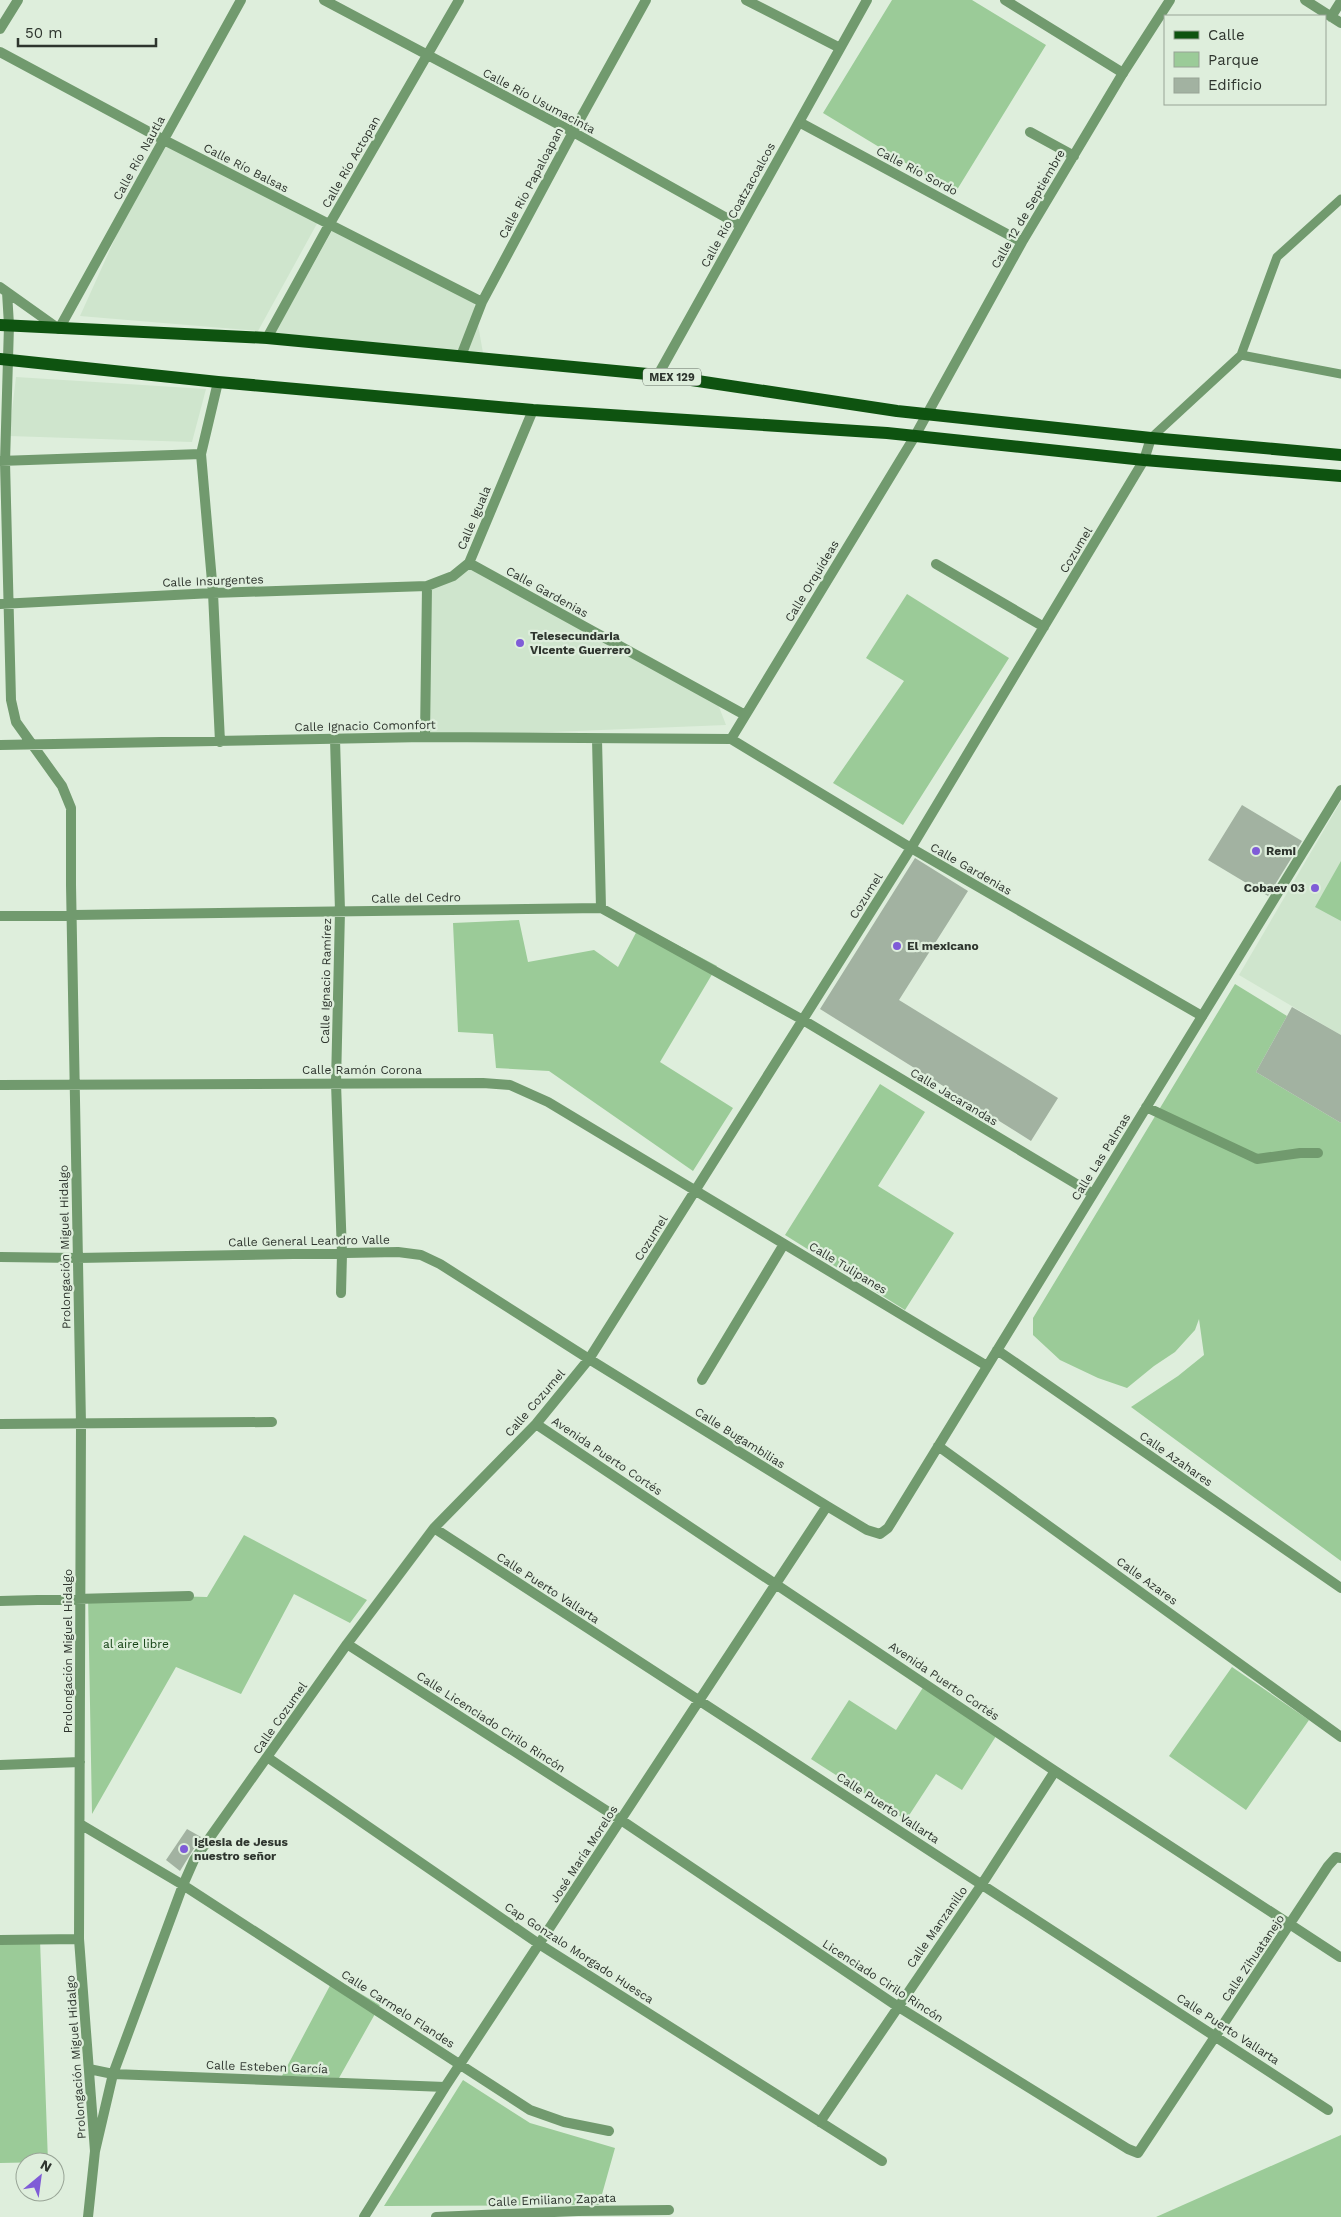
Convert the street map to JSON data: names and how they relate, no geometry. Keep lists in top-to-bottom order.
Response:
{
  "streets": {
    "main road": ["MEX 129"],
    "street": [
      "Calle Río Usumacinta",
      "Calle Río Nautla",
      "Calle Río Actopan",
      "Calle Río Balsas",
      "Calle Río Sordo",
      "Calle Río Papaloapan",
      "Calle Río Coatzacoalcos",
      "Calle 12 de Septiembre",
      "Calle Iguala",
      "Cozumel",
      "Calle Insurgentes",
      "Calle Orquídeas",
      "Calle Gardenias",
      "Calle Ignacio Comonfort",
      "Calle del Cedro",
      "Calle Ignacio Ramírez",
      "Calle Ramón Corona",
      "Calle Jacarandas",
      "Calle Las Palmas",
      "Calle General Leandro Valle",
      "Prolongación Miguel Hidalgo",
      "Calle Tulipanes",
      "Calle Cozumel",
      "Calle Bugambilias",
      "Avenida Puerto Cortés",
      "Calle Azahares",
      "Calle Azares",
      "Calle Puerto Vallarta",
      "Calle Licenciado Cirilo Rincón",
      "José María Morelos",
      "Calle Manzanillo",
      "Cap Gonzalo Morgado Huesca",
      "Calle Zihuatanejo",
      "Licenciado Cirilo Rincón",
      "Calle Carmelo Flandes",
      "Calle Esteben García",
      "Calle Emiliano Zapata"
    ]
  },
  "crossings": [
    ["Calle Río Usumacinta", "Calle Río Actopan"],
    ["Calle Río Usumacinta", "Calle Río Papaloapan"],
    ["Calle Río Usumacinta", "Calle Río Coatzacoalcos"],
    ["Calle Río Nautla", "Calle Río Balsas"],
    ["Calle Río Nautla", "MEX 129"],
    ["Calle Río Actopan", "Calle Río Balsas"],
    ["Calle Río Actopan", "MEX 129"],
    ["Calle Río Balsas", "Calle Río Papaloapan"],
    ["Calle Río Sordo", "Calle Río Coatzacoalcos"],
    ["Calle Río Sordo", "Calle 12 de Septiembre"],
    ["Calle Río Papaloapan", "MEX 129"],
    ["Calle Río Coatzacoalcos", "MEX 129"],
    ["Calle 12 de Septiembre", "MEX 129"],
    ["Calle 12 de Septiembre", "Calle Orquídeas"],
    ["MEX 129", "Cozumel"],
    ["MEX 129", "Prolongación Miguel Hidalgo"],
    ["Calle Iguala", "Calle Insurgentes"],
    ["Calle Iguala", "Calle Gardenias"],
    ["Cozumel", "Calle Gardenias"],
    ["Cozumel", "Calle del Cedro"],
    ["Cozumel", "Calle Ramón Corona"],
    ["Cozumel", "Calle Jacarandas"],
    ["Cozumel", "Calle General Leandro Valle"],
    ["Cozumel", "Calle Tulipanes"],
    ["Cozumel", "Calle Cozumel"],
    ["Cozumel", "Calle Bugambilias"],
    ["Calle Insurgentes", "Prolongación Miguel Hidalgo"],
    ["Calle Orquídeas", "Calle Gardenias"],
    ["Calle Orquídeas", "Calle Ignacio Comonfort"],
    ["Calle Gardenias", "Calle Ignacio Comonfort"],
    ["Calle Gardenias", "Calle Las Palmas"],
    ["Calle Ignacio Comonfort", "Calle Ignacio Ramírez"],
    ["Calle Ignacio Comonfort", "Prolongación Miguel Hidalgo"],
    ["Calle del Cedro", "Calle Ignacio Ramírez"],
    ["Calle del Cedro", "Calle Jacarandas"],
    ["Calle del Cedro", "Prolongación Miguel Hidalgo"],
    ["Calle Ignacio Ramírez", "Calle Ramón Corona"],
    ["Calle Ignacio Ramírez", "Calle General Leandro Valle"],
    ["Calle Ramón Corona", "Prolongación Miguel Hidalgo"],
    ["Calle Ramón Corona", "Calle Tulipanes"],
    ["Calle Jacarandas", "Calle Las Palmas"],
    ["Calle Las Palmas", "Calle Tulipanes"],
    ["Calle Las Palmas", "Calle Bugambilias"],
    ["Calle Las Palmas", "Calle Azahares"],
    ["Calle Las Palmas", "Calle Azares"],
    ["Calle General Leandro Valle", "Prolongación Miguel Hidalgo"],
    ["Calle General Leandro Valle", "Calle Cozumel"],
    ["Calle General Leandro Valle", "Calle Bugambilias"],
    ["Prolongación Miguel Hidalgo", "Calle Cozumel"],
    ["Prolongación Miguel Hidalgo", "Calle Carmelo Flandes"],
    ["Prolongación Miguel Hidalgo", "Calle Esteben García"],
    ["Calle Cozumel", "Calle Bugambilias"],
    ["Calle Cozumel", "Avenida Puerto Cortés"],
    ["Calle Cozumel", "Calle Puerto Vallarta"],
    ["Calle Cozumel", "Calle Licenciado Cirilo Rincón"],
    ["Calle Cozumel", "Cap Gonzalo Morgado Huesca"],
    ["Calle Cozumel", "Calle Carmelo Flandes"],
    ["Calle Cozumel", "Calle Esteben García"],
    ["Calle Bugambilias", "José María Morelos"],
    ["Avenida Puerto Cortés", "José María Morelos"],
    ["Avenida Puerto Cortés", "Calle Manzanillo"],
    ["Avenida Puerto Cortés", "Calle Zihuatanejo"],
    ["Calle Puerto Vallarta", "José María Morelos"],
    ["Calle Puerto Vallarta", "Calle Manzanillo"],
    ["Calle Puerto Vallarta", "Calle Zihuatanejo"],
    ["Calle Licenciado Cirilo Rincón", "José María Morelos"],
    ["Calle Licenciado Cirilo Rincón", "Licenciado Cirilo Rincón"],
    ["José María Morelos", "Cap Gonzalo Morgado Huesca"],
    ["José María Morelos", "Licenciado Cirilo Rincón"],
    ["José María Morelos", "Calle Carmelo Flandes"],
    ["José María Morelos", "Calle Esteben García"],
    ["Calle Manzanillo", "Cap Gonzalo Morgado Huesca"],
    ["Calle Manzanillo", "Licenciado Cirilo Rincón"],
    ["Calle Zihuatanejo", "Licenciado Cirilo Rincón"]
  ],
  "parks": ["al aire libre"],
  "places": [
    "Telesecundaria Vicente Guerrero",
    "Remi",
    "Cobaev 03",
    "El mexicano",
    "Iglesia de Jesus nuestro señor"
  ],
  "legend": ["Calle", "Parque", "Edificio"],
  "scale_bar": "50 m",
  "north": "top right"
}
